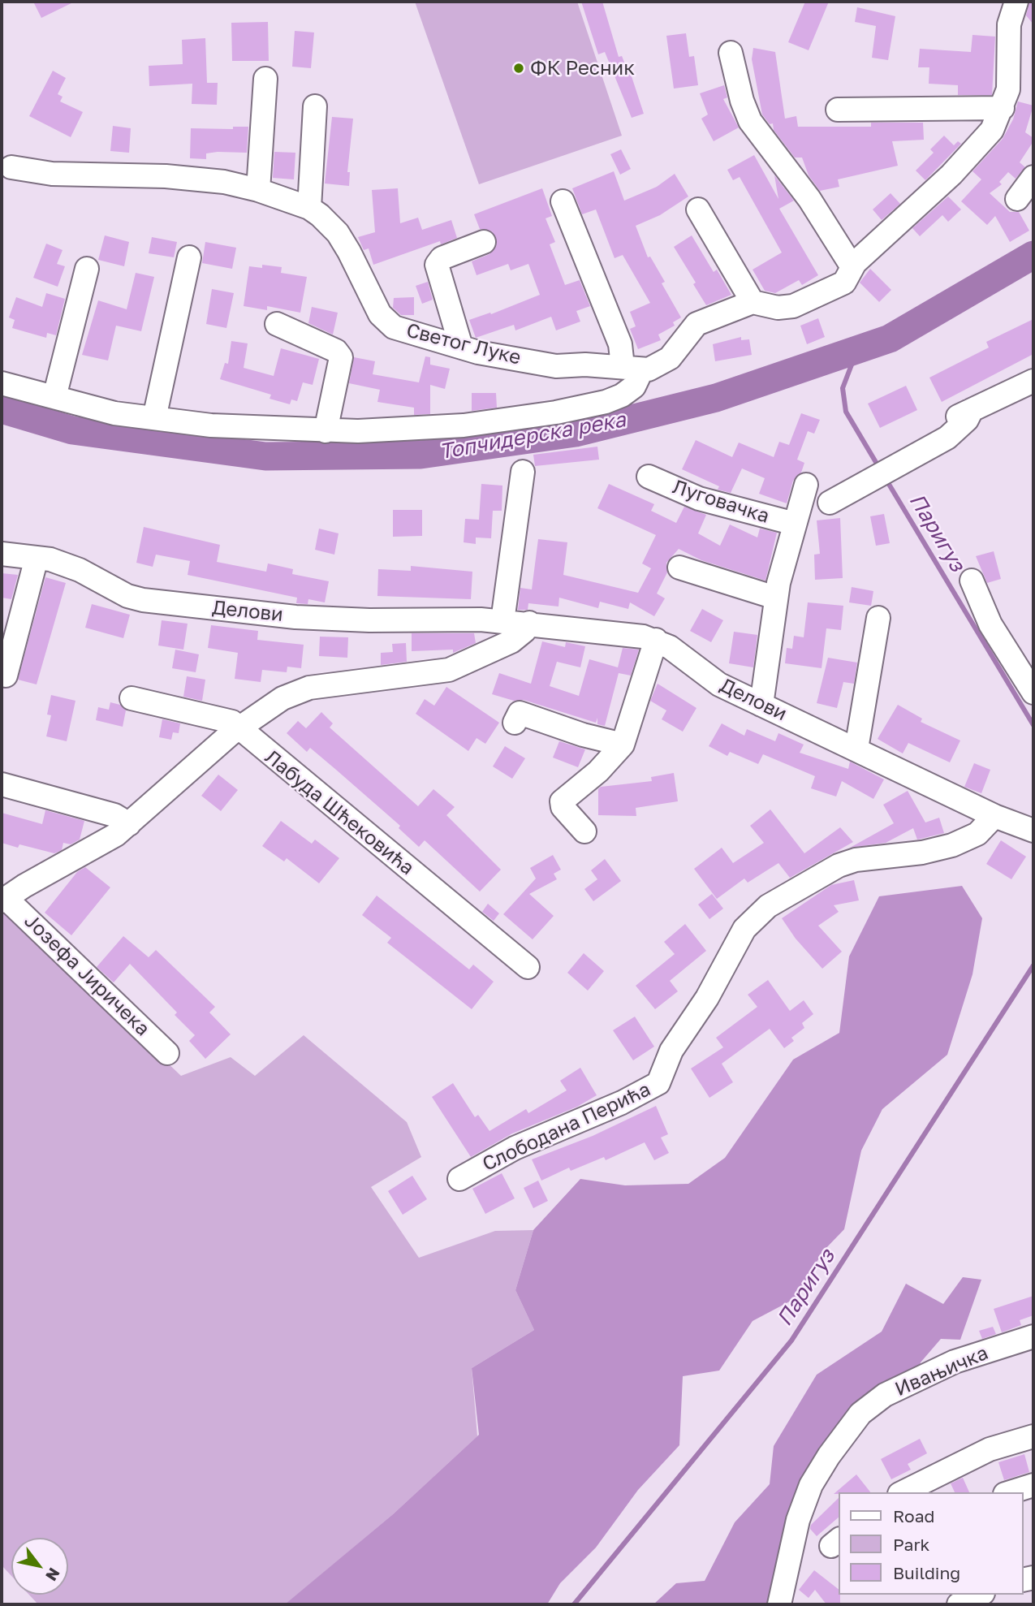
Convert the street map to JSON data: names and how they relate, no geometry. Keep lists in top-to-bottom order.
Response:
{
  "streets": {
    "street": [
      "Светог Луке",
      "Луговачка",
      "Делови",
      "Лабуда Шћековића",
      "Јозефа Јиричека",
      "Слободана Перића",
      "Ивањичка"
    ]
  },
  "crossings": [
    ["Луговачка", "Делови"],
    ["Делови", "Слободана Перића"]
  ],
  "water": ["Топчидерска река", "Паригуз"],
  "places": ["ФК Ресник"],
  "legend": ["Road", "Park", "Building"],
  "north": "bottom right"
}
